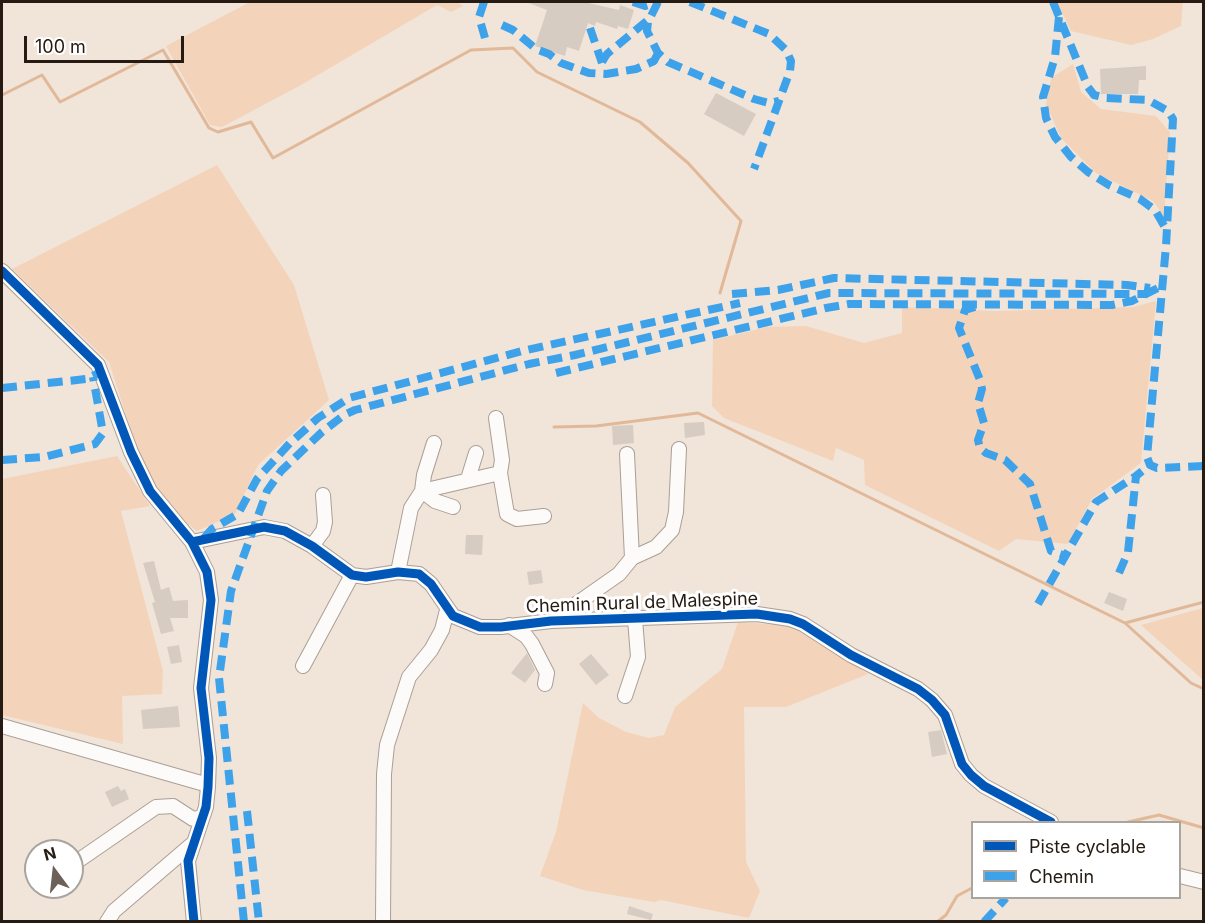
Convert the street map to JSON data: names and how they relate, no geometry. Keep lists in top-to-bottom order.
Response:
{
  "streets": {
    "street": ["Chemin Rural de Malespine"]
  },
  "legend": ["Piste cyclable", "Chemin"],
  "scale_bar": "100 m",
  "north": "top"
}
